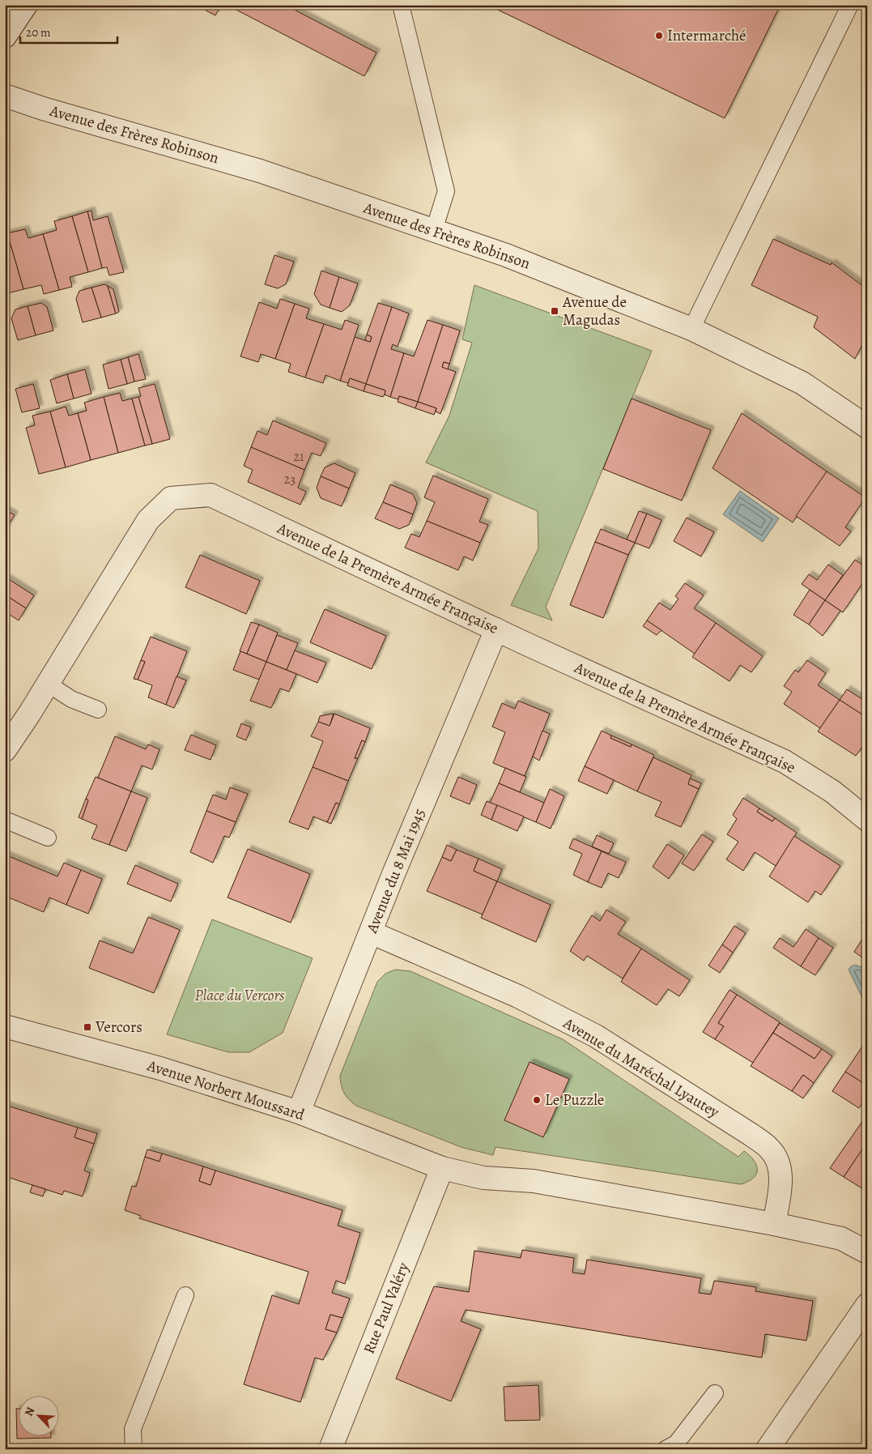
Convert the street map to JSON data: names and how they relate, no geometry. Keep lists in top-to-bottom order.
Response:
{
  "streets": {
    "street": [
      "Avenue des Frères Robinson",
      "Avenue de la Premère Armée Française",
      "Avenue du 8 Mai 1945",
      "Avenue du Maréchal Lyautey",
      "Avenue Norbert Moussard",
      "Rue Paul Valéry"
    ]
  },
  "crossings": [
    ["Avenue de la Premère Armée Française", "Avenue du 8 Mai 1945"],
    ["Avenue du 8 Mai 1945", "Avenue du Maréchal Lyautey"],
    ["Avenue du 8 Mai 1945", "Avenue Norbert Moussard"],
    ["Avenue Norbert Moussard", "Rue Paul Valéry"]
  ],
  "parks": ["Place du Vercors"],
  "places": {
    "other": ["Intermarché", "Le Puzzle"],
    "transit": ["Avenue de Magudas", "Vercors"]
  },
  "house_numbers": ["21", "23"],
  "scale_bar": "20 m",
  "north": "top left"
}
